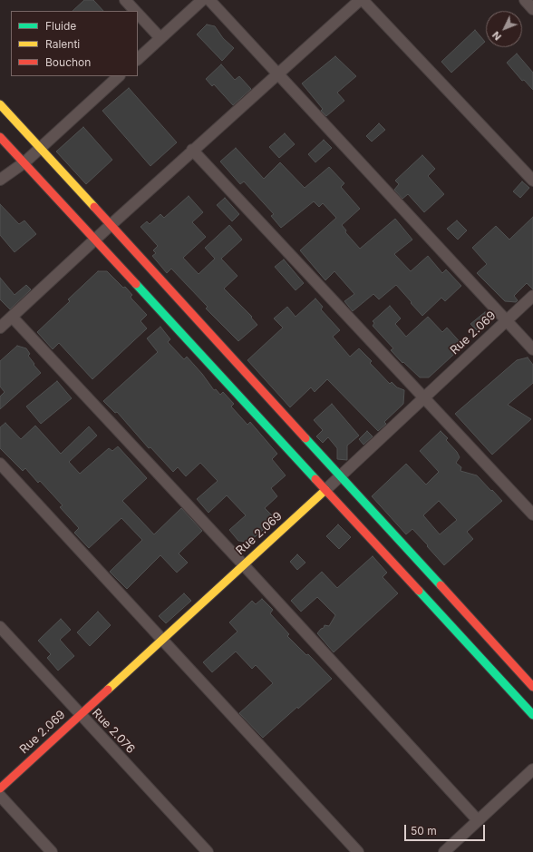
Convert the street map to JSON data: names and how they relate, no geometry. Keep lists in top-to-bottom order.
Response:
{
  "streets": {
    "street": ["Rue 2.069", "Rue 2.076"]
  },
  "crossings": [
    ["Rue 2.069", "Rue 2.076"]
  ],
  "legend": ["Fluide", "Ralenti", "Bouchon"],
  "scale_bar": "50 m",
  "north": "bottom left"
}
